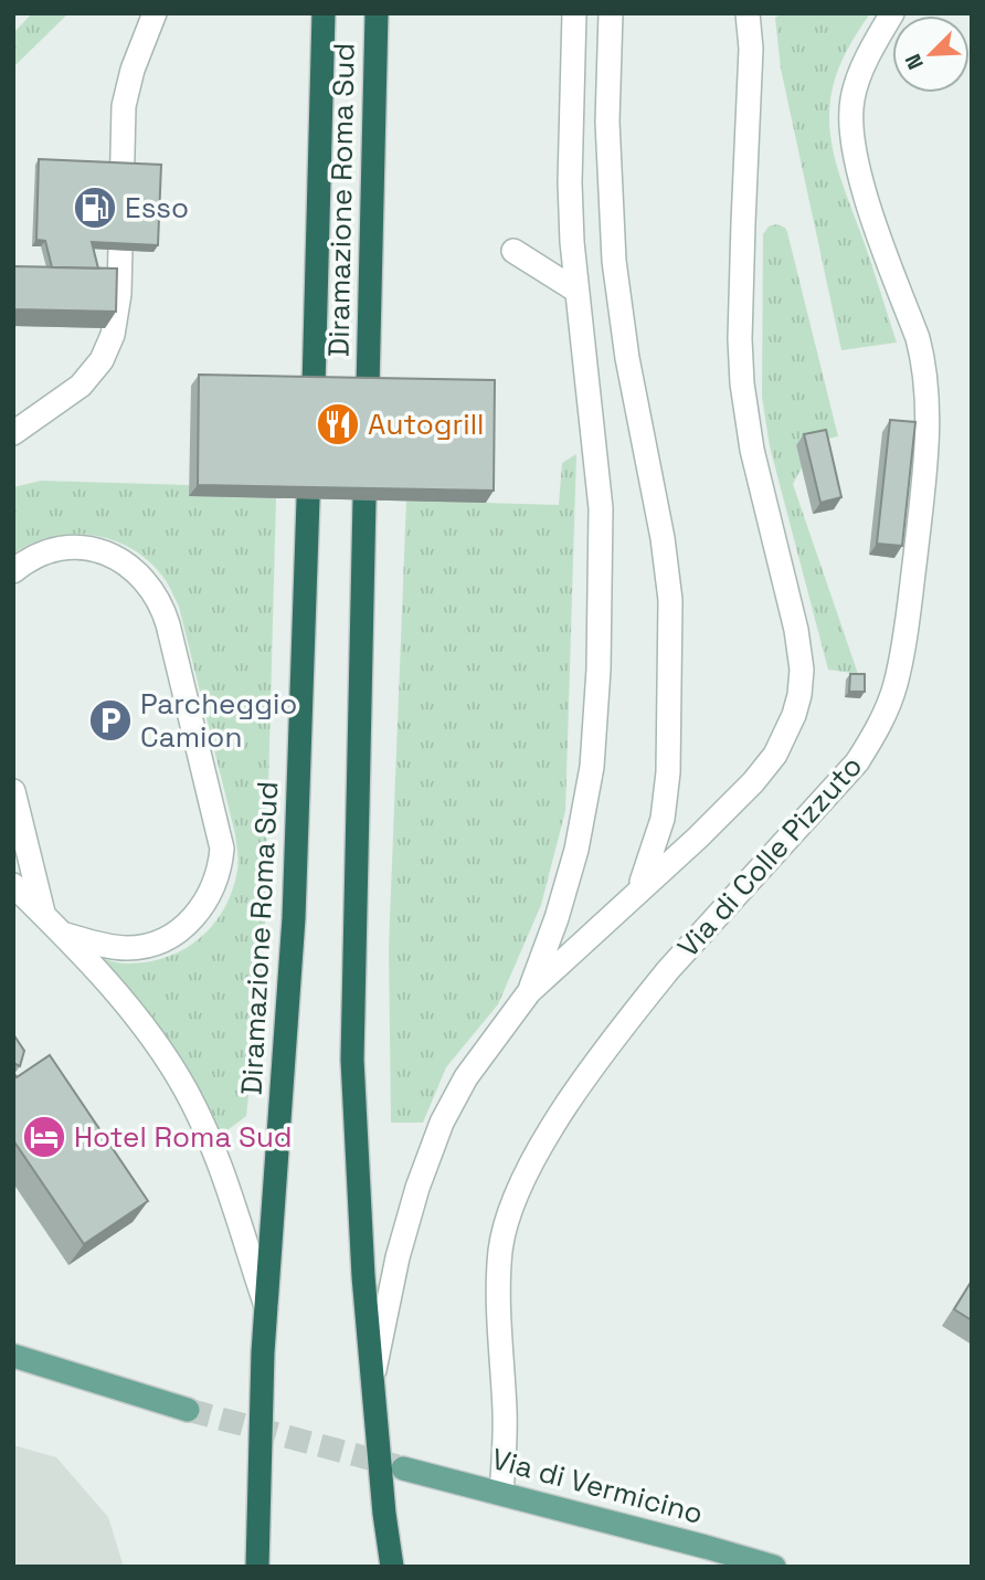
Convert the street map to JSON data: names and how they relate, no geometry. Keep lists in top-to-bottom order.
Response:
{
  "streets": {
    "highway": ["Diramazione Roma Sud"],
    "main road": ["Via di Vermicino"],
    "street": ["Via di Colle Pizzuto"]
  },
  "crossings": [
    ["Via di Colle Pizzuto", "Via di Vermicino"]
  ],
  "places": {
    "fuel station": ["Esso"],
    "restaurant": ["Autogrill"],
    "parking": ["Parcheggio Camion"],
    "hotel": ["Hotel Roma Sud"]
  },
  "north": "bottom left"
}
